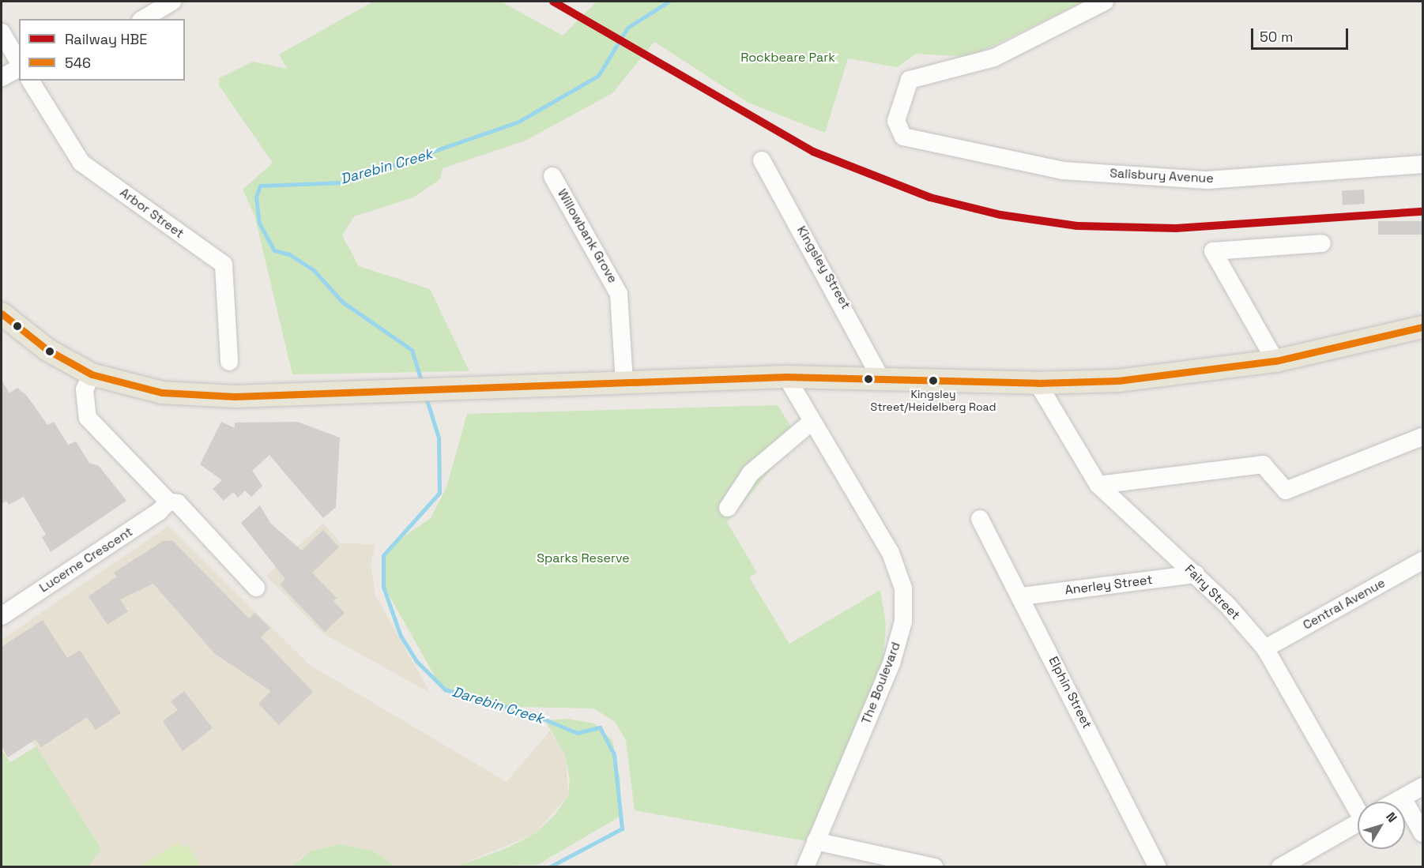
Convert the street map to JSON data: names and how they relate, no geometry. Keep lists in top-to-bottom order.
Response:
{
  "streets": {
    "street": [
      "Salisbury Avenue",
      "Arbor Street",
      "Willowbank Grove",
      "Kingsley Street",
      "Lucerne Crescent",
      "Anerley Street",
      "Fairy Street",
      "Central Avenue",
      "The Boulevard",
      "Elphin Street"
    ]
  },
  "crossings": [
    ["Anerley Street", "Fairy Street"],
    ["Anerley Street", "Elphin Street"],
    ["Fairy Street", "Central Avenue"]
  ],
  "water": ["Darebin Creek"],
  "parks": ["Rockbeare Park", "Sparks Reserve"],
  "places": ["Kingsley Street/Heidelberg Road"],
  "lines": ["rail line HBE", "transit line 546"],
  "legend": ["Railway HBE", "546"],
  "scale_bar": "50 m",
  "north": "top right"
}
